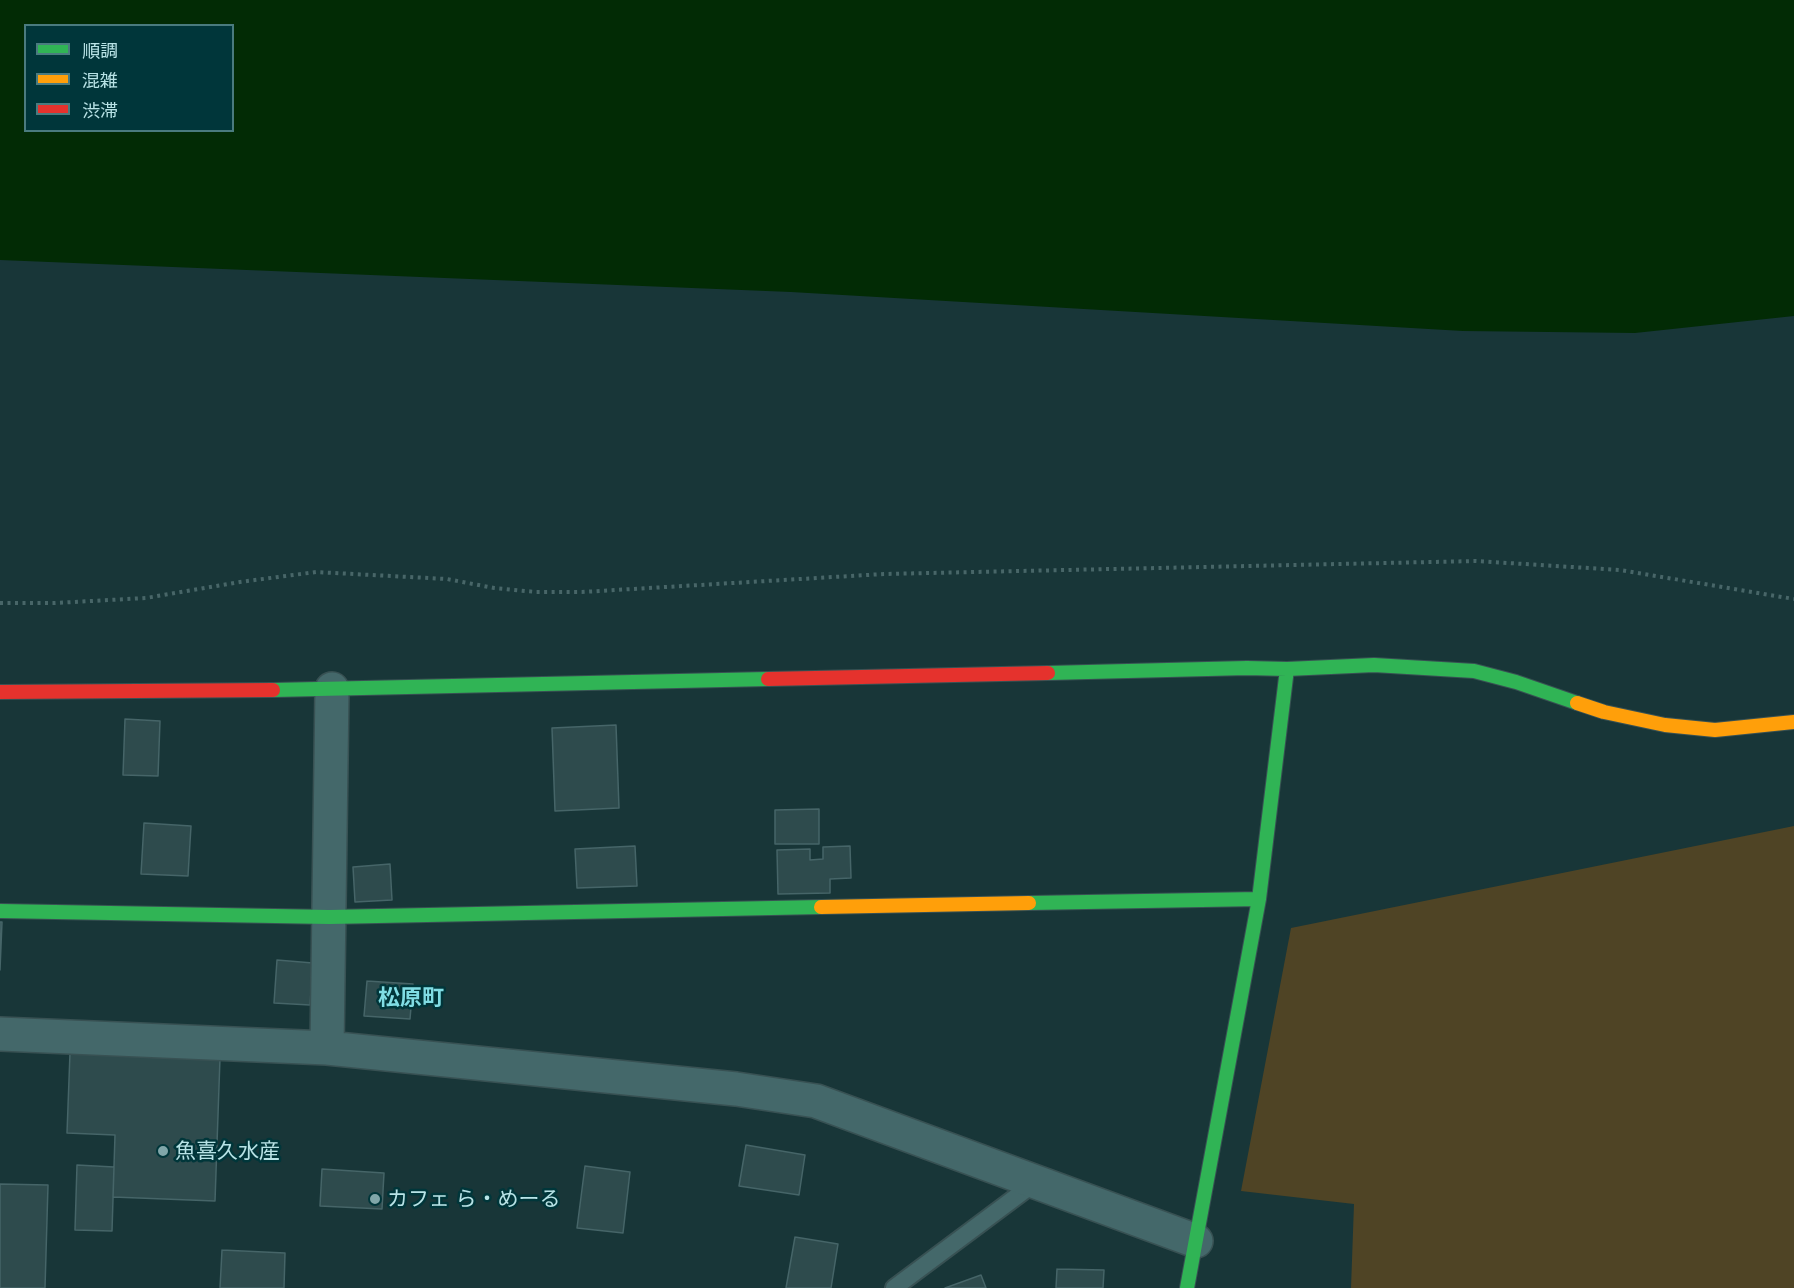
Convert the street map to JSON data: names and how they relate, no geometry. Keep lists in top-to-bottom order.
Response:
{
  "districts": ["松原町"],
  "places": ["魚喜久水産", "カフェ ら・めーる"],
  "legend": ["順調", "混雑", "渋滞"]
}
